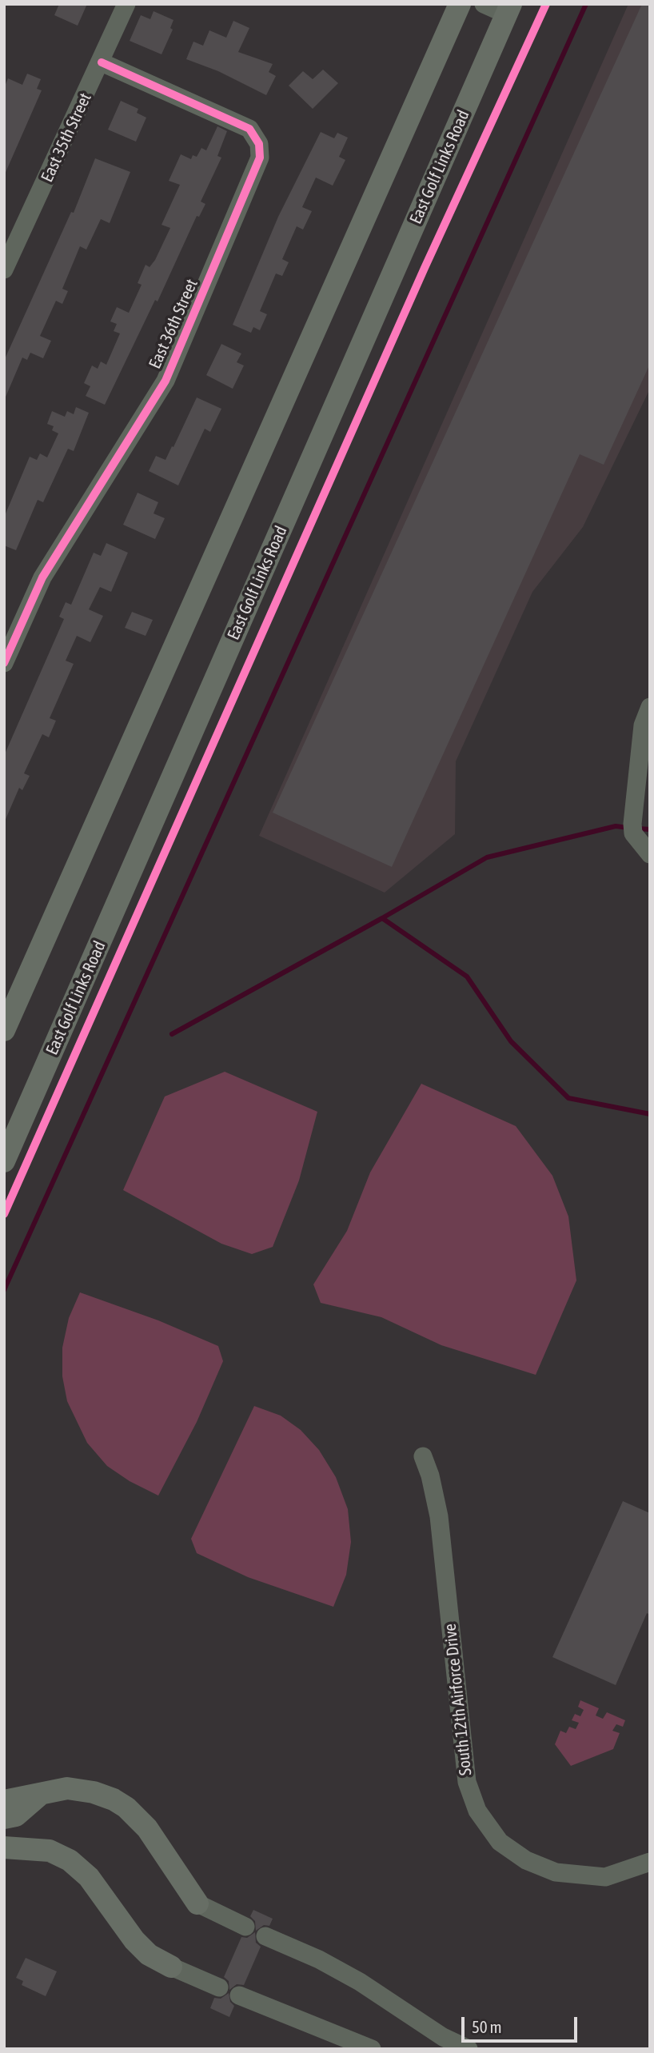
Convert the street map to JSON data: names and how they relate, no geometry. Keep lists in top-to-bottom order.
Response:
{
  "streets": {
    "main road": ["East Golf Links Road"],
    "street": ["East 35th Street", "East 36th Street", "South 12th Airforce Drive"]
  },
  "crossings": [
    ["East 35th Street", "East 36th Street"]
  ],
  "scale_bar": "50 m"
}
